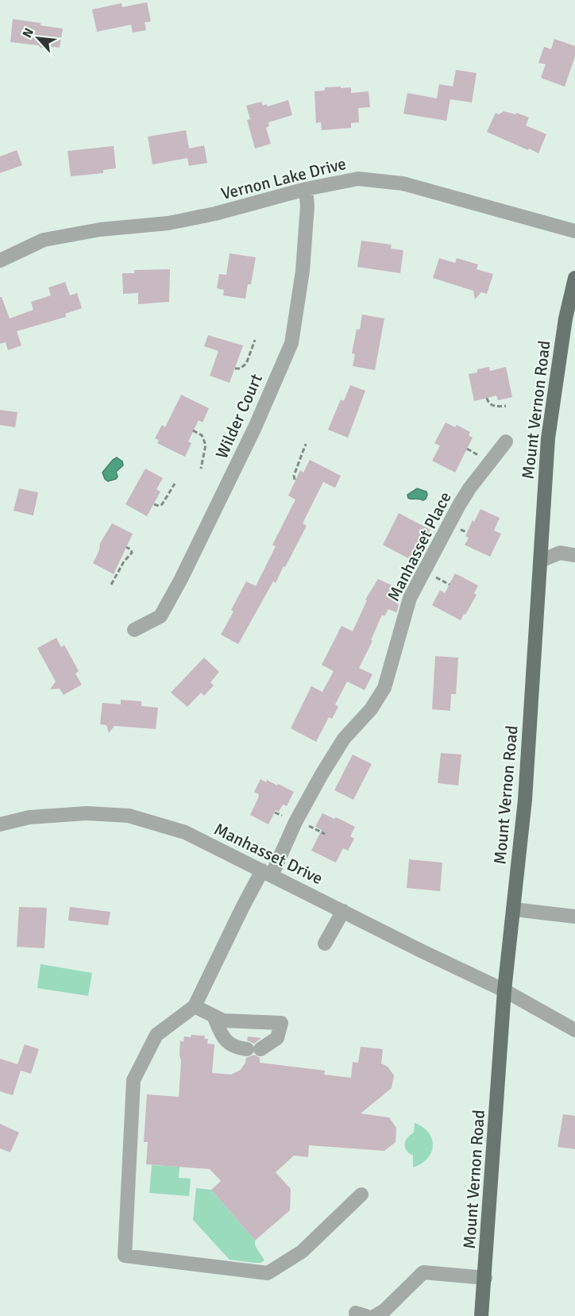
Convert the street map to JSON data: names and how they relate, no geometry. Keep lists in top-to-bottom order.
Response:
{
  "streets": {
    "main road": ["Mount Vernon Road"],
    "street": [
      "Vernon Lake Drive",
      "Wilder Court",
      "Manhasset Place",
      "Manhasset Drive"
    ]
  },
  "crossings": [
    ["Vernon Lake Drive", "Wilder Court"],
    ["Mount Vernon Road", "Manhasset Drive"],
    ["Manhasset Place", "Manhasset Drive"]
  ],
  "north": "top left"
}
